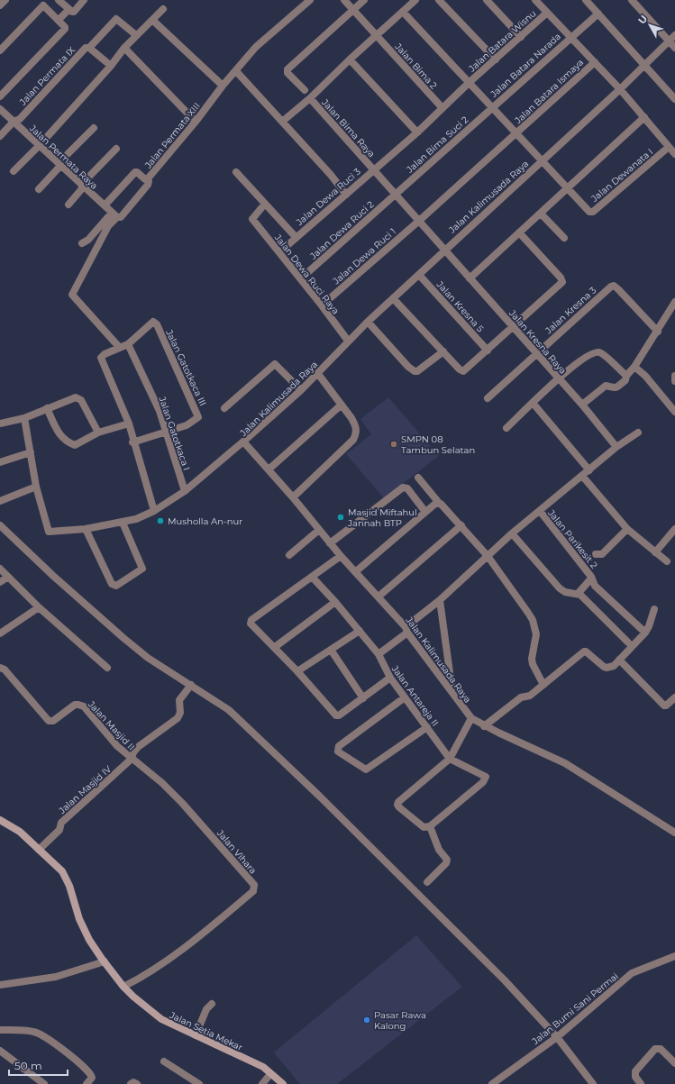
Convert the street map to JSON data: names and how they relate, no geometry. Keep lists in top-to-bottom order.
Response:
{
  "streets": {
    "street": [
      "Jalan Batara Wisnu",
      "Jalan Batara Narada",
      "Jalan Bima 2",
      "Jalan Permata IX",
      "Jalan Batara Ismaya",
      "Jalan Bima Raya",
      "Jalan Permata XIII",
      "Jalan Bima Suci 2",
      "Jalan Permata Raya",
      "Jalan Dewanata I",
      "Jalan Dewa Ruci 3",
      "Jalan Kalimusada Raya",
      "Jalan Dewa Ruci 2",
      "Jalan Dewa Ruci 1",
      "Jalan Dewa Ruci Raya",
      "Jalan Kresna 5",
      "Jalan Kresna 3",
      "Jalan Kresna Raya",
      "Jalan Gatotkaca III",
      "Jalan Gatotkaca I",
      "Jalan Parikesit 2",
      "Jalan Antareja II",
      "Jalan Masjid II",
      "Jalan Masjid IV",
      "Jalan Vihara",
      "Jalan Bumi Sani Permai",
      "Jalan Setia Mekar"
    ]
  },
  "crossings": [
    ["Jalan Batara Wisnu", "Jalan Bima 2"],
    ["Jalan Batara Wisnu", "Jalan Dewanata I"],
    ["Jalan Batara Wisnu", "Jalan Dewa Ruci 3"],
    ["Jalan Batara Narada", "Jalan Bima Suci 2"],
    ["Jalan Batara Narada", "Jalan Dewanata I"],
    ["Jalan Permata IX", "Jalan Permata Raya"],
    ["Jalan Batara Ismaya", "Jalan Bima Raya"],
    ["Jalan Batara Ismaya", "Jalan Dewanata I"],
    ["Jalan Batara Ismaya", "Jalan Dewa Ruci 1"],
    ["Jalan Batara Ismaya", "Jalan Kresna Raya"],
    ["Jalan Bima Raya", "Jalan Bima Suci 2"],
    ["Jalan Bima Raya", "Jalan Dewa Ruci 3"],
    ["Jalan Bima Raya", "Jalan Dewa Ruci 2"],
    ["Jalan Bima Raya", "Jalan Dewa Ruci 1"],
    ["Jalan Bima Raya", "Jalan Kresna Raya"],
    ["Jalan Permata XIII", "Jalan Permata Raya"],
    ["Jalan Bima Suci 2", "Jalan Dewanata I"],
    ["Jalan Bima Suci 2", "Jalan Dewa Ruci 2"],
    ["Jalan Dewanata I", "Jalan Kalimusada Raya"],
    ["Jalan Dewa Ruci 3", "Jalan Dewa Ruci Raya"],
    ["Jalan Kalimusada Raya", "Jalan Dewa Ruci Raya"],
    ["Jalan Kalimusada Raya", "Jalan Kresna 5"],
    ["Jalan Kalimusada Raya", "Jalan Kresna Raya"],
    ["Jalan Dewa Ruci 2", "Jalan Dewa Ruci Raya"],
    ["Jalan Dewa Ruci 1", "Jalan Dewa Ruci Raya"],
    ["Jalan Dewa Ruci 1", "Jalan Kresna Raya"],
    ["Jalan Kresna 3", "Jalan Kresna Raya"],
    ["Jalan Gatotkaca III", "Jalan Gatotkaca I"],
    ["Jalan Masjid II", "Jalan Masjid IV"],
    ["Jalan Masjid II", "Jalan Vihara"],
    ["Jalan Masjid IV", "Jalan Vihara"],
    ["Jalan Masjid IV", "Jalan Setia Mekar"],
    ["Jalan Vihara", "Jalan Setia Mekar"]
  ],
  "places": [
    "SMPN 08 Tambun Selatan",
    "Masjid Miftahul Jannah BTP",
    "Musholla An-nur",
    "Pasar Rawa Kalong"
  ],
  "scale_bar": "50 m",
  "north": "top left"
}
